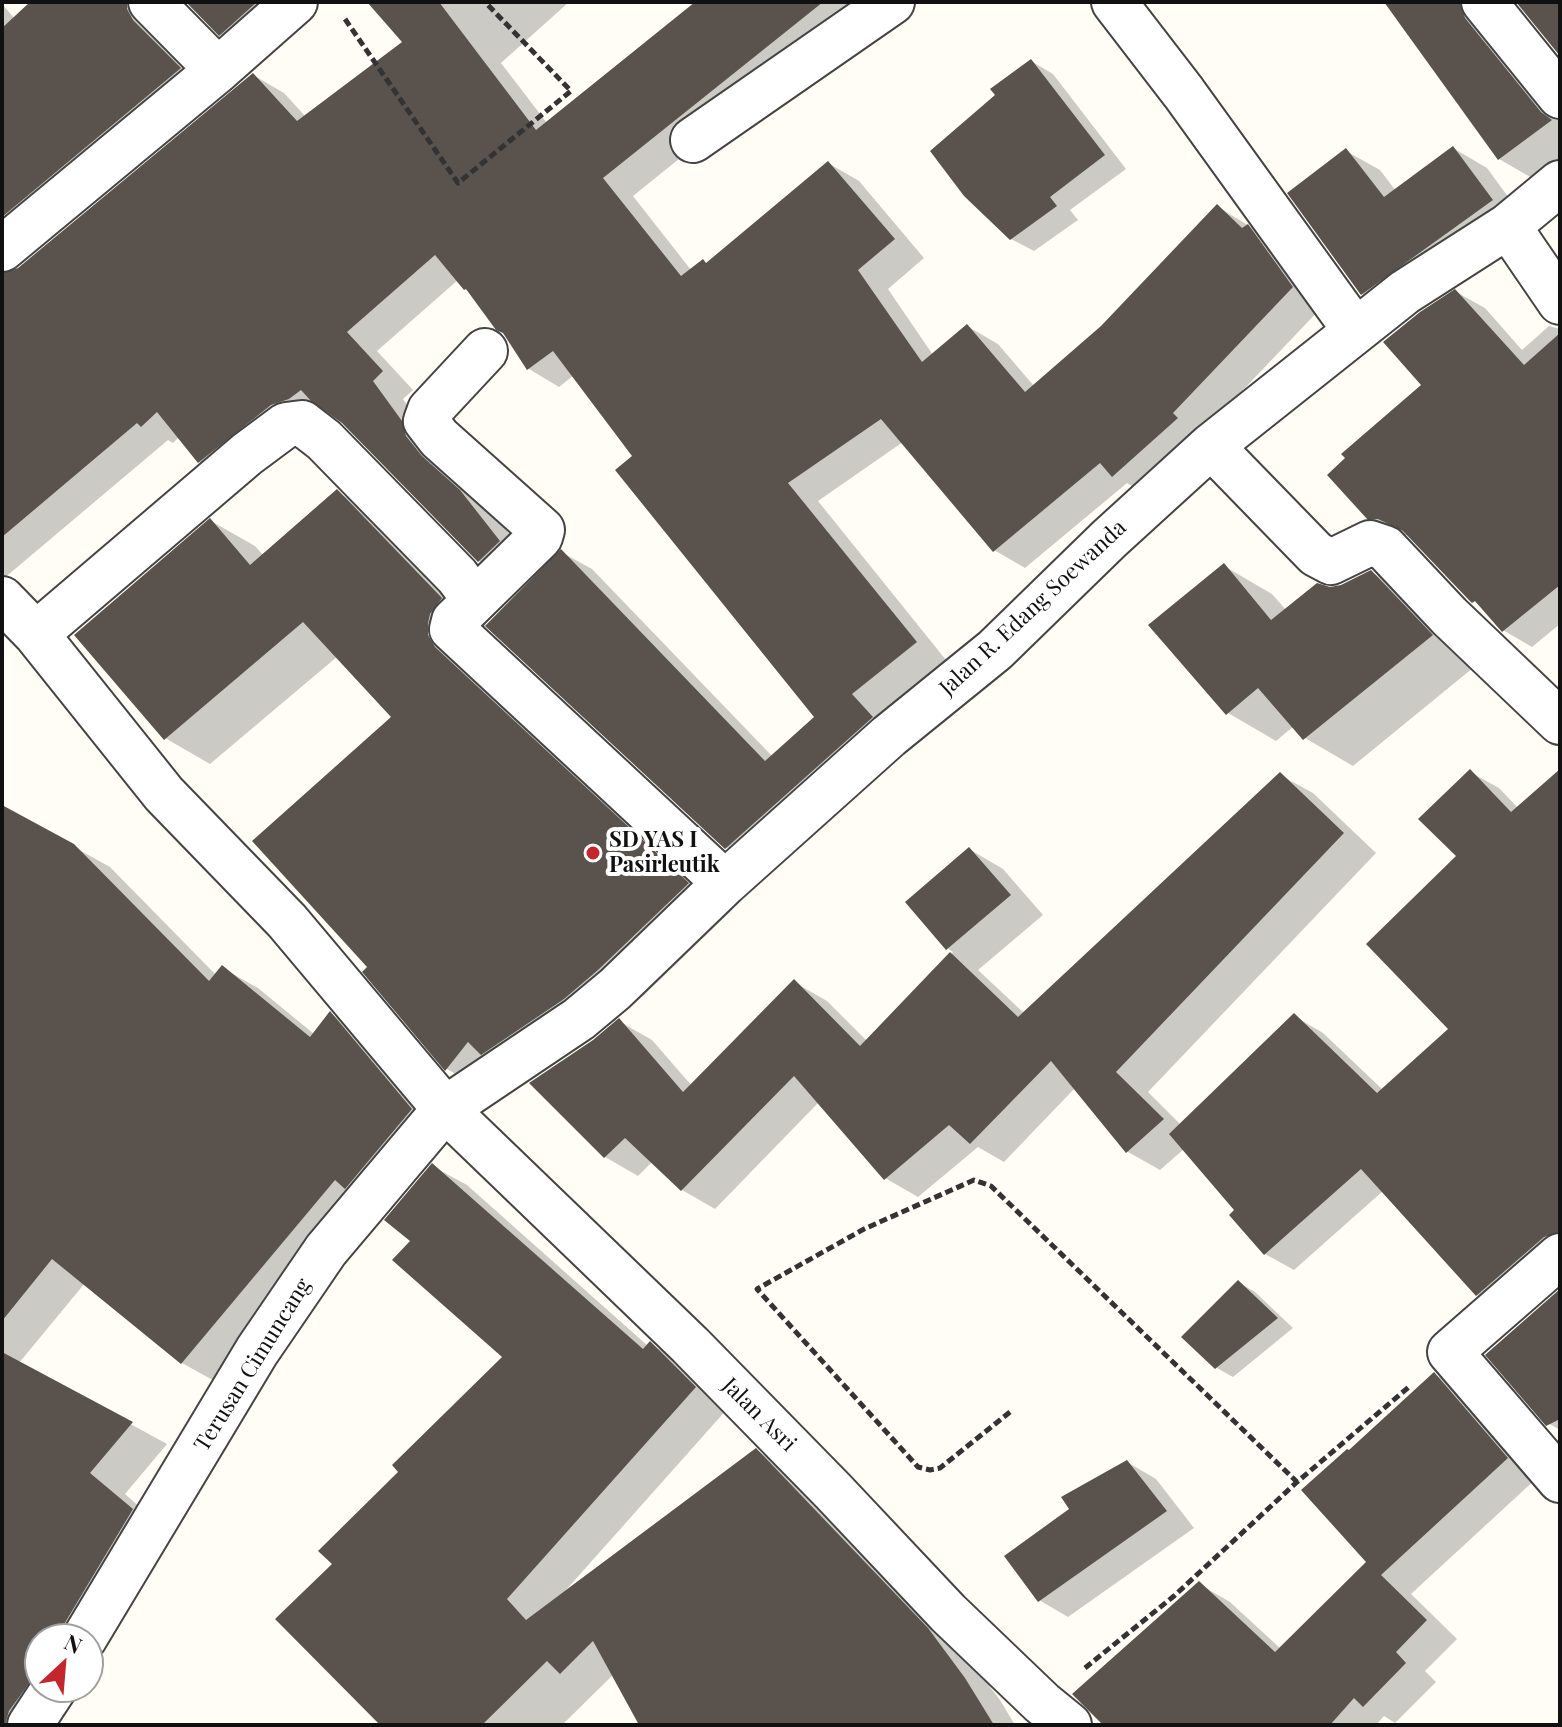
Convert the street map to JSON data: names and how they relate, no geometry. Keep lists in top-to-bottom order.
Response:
{
  "streets": {
    "street": ["Jalan R. Edang Soewanda", "Terusan Cimuncang", "Jalan Asri"]
  },
  "crossings": [
    ["Jalan R. Edang Soewanda", "Terusan Cimuncang"],
    ["Jalan R. Edang Soewanda", "Jalan Asri"],
    ["Terusan Cimuncang", "Jalan Asri"]
  ],
  "places": ["SD YAS I Pasirleutik"],
  "north": "top right"
}
